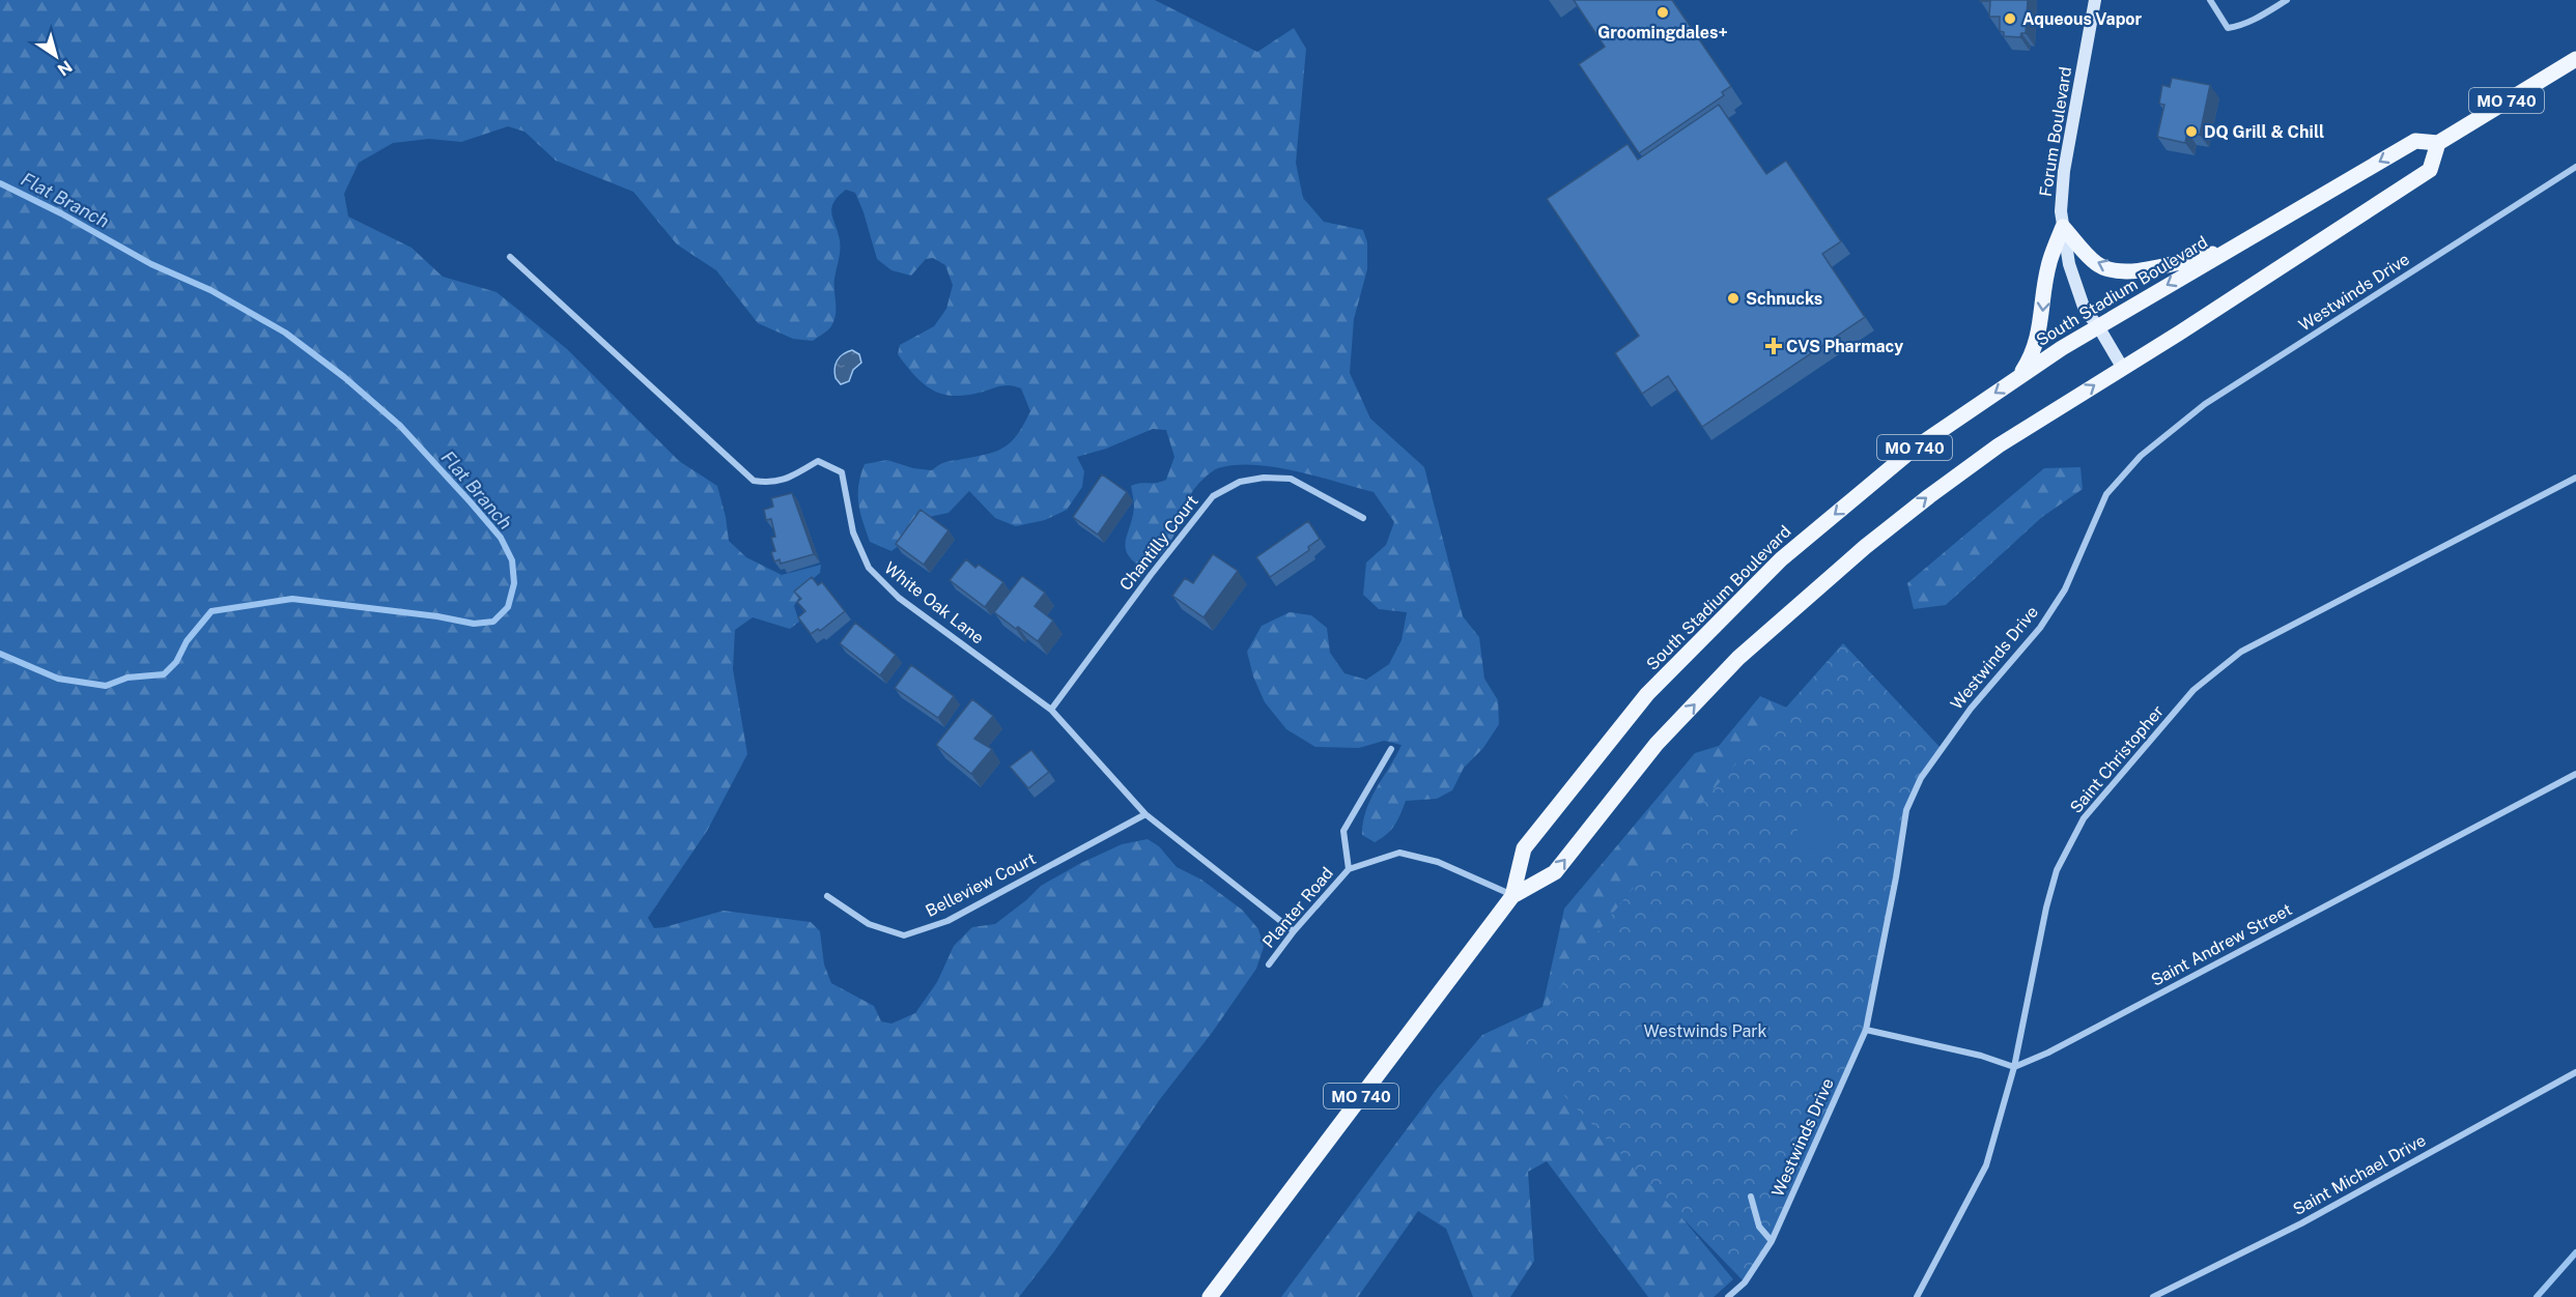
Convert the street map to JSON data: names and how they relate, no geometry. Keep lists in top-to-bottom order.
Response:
{
  "streets": {
    "main road": ["MO 740", "South Stadium Boulevard"],
    "street": [
      "Forum Boulevard",
      "Westwinds Drive",
      "Chantilly Court",
      "White Oak Lane",
      "Saint Christopher",
      "Belleview Court",
      "Planter Road",
      "Saint Andrew Street",
      "Saint Michael Drive"
    ]
  },
  "crossings": [
    ["MO 740", "Forum Boulevard"],
    ["MO 740", "South Stadium Boulevard"],
    ["MO 740", "Planter Road"],
    ["Forum Boulevard", "South Stadium Boulevard"],
    ["South Stadium Boulevard", "Planter Road"],
    ["Chantilly Court", "White Oak Lane"],
    ["White Oak Lane", "Belleview Court"],
    ["White Oak Lane", "Planter Road"],
    ["Saint Christopher", "Saint Andrew Street"]
  ],
  "water": ["Flat Branch"],
  "parks": ["Westwinds Park"],
  "places": {
    "other": [
      "Groomingdales+",
      "Aqueous Vapor",
      "DQ Grill & Chill",
      "Schnucks"
    ],
    "health": ["CVS Pharmacy"]
  },
  "north": "bottom right"
}
